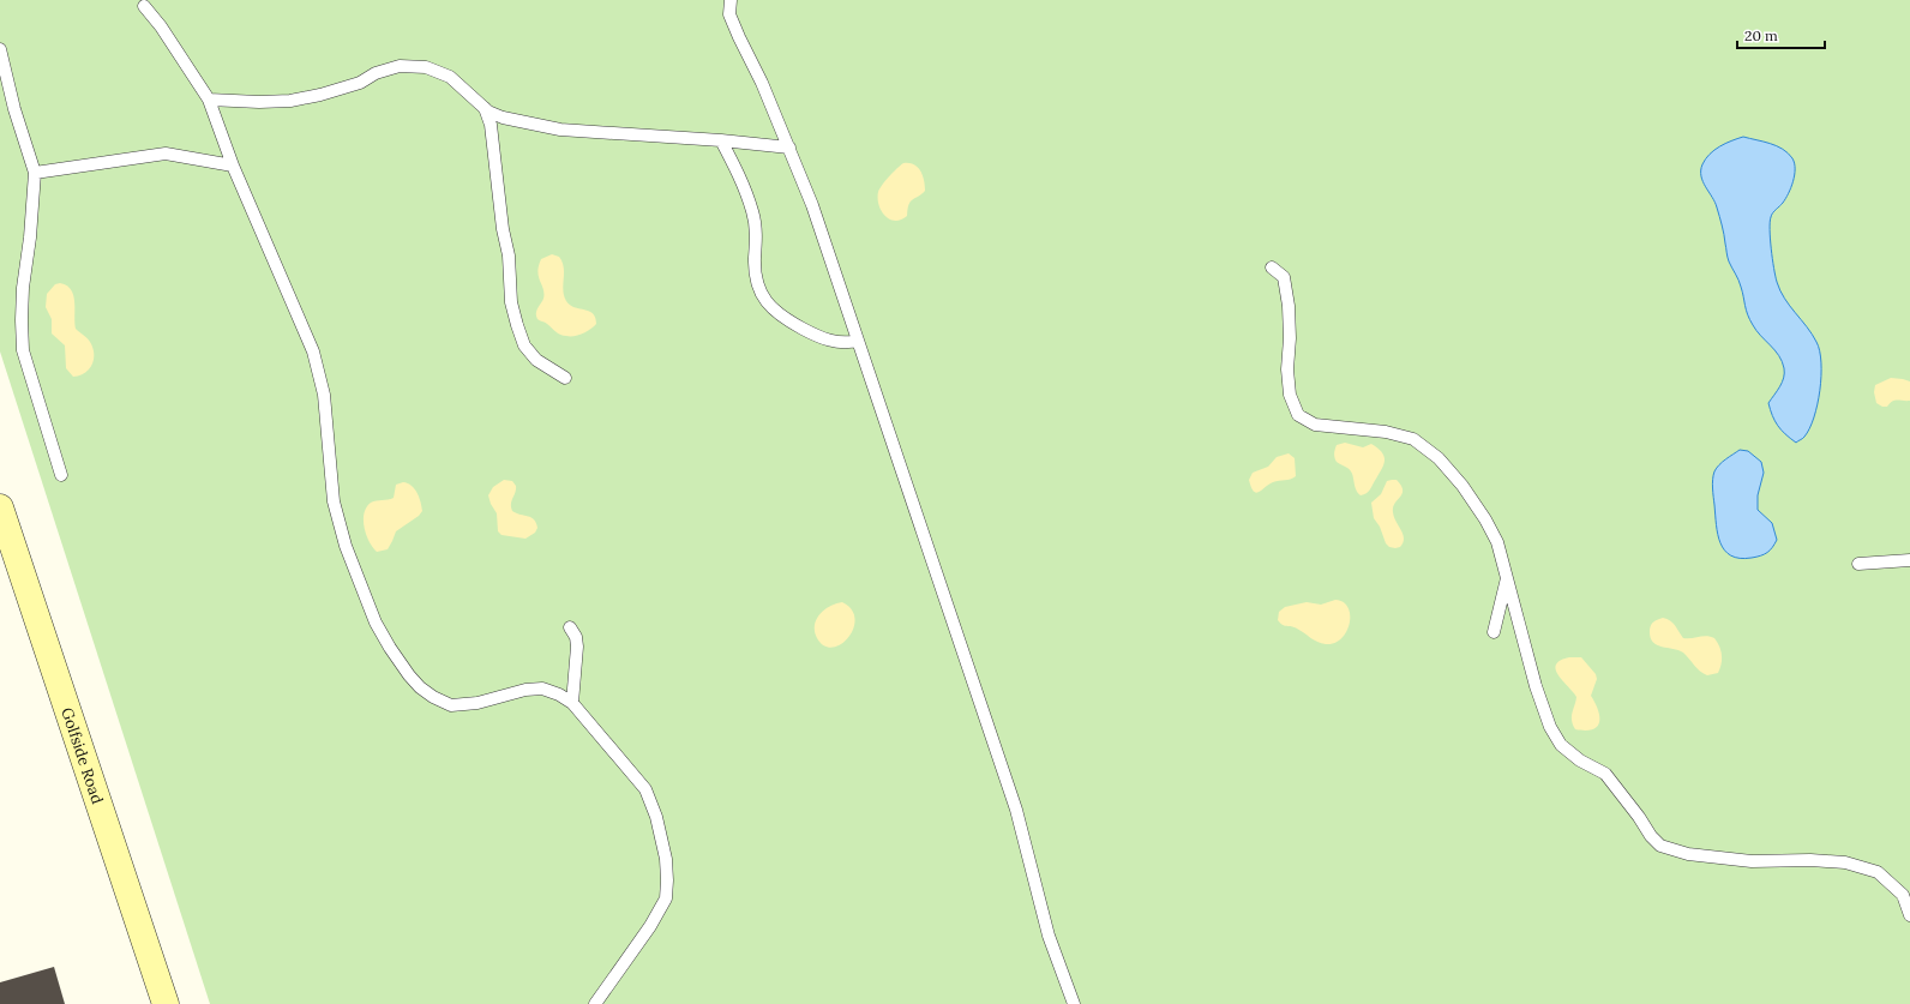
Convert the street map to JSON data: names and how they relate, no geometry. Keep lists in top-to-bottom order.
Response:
{
  "streets": {
    "main road": ["Golfside Road"]
  },
  "scale_bar": "20 m"
}
